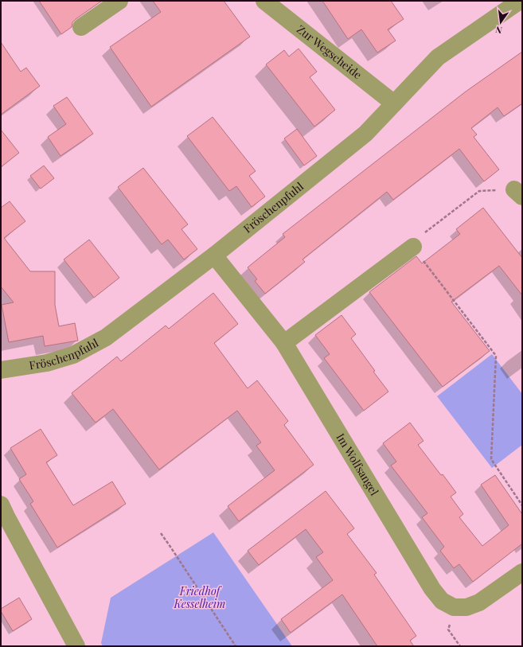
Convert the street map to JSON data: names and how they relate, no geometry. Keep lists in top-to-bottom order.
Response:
{
  "streets": {
    "street": ["Zur Wegscheide", "Fröschenpfuhl", "Im Wolfsangel"]
  },
  "crossings": [
    ["Zur Wegscheide", "Fröschenpfuhl"],
    ["Fröschenpfuhl", "Im Wolfsangel"]
  ],
  "parks": ["Friedhof Kesselheim"],
  "north": "bottom"
}
